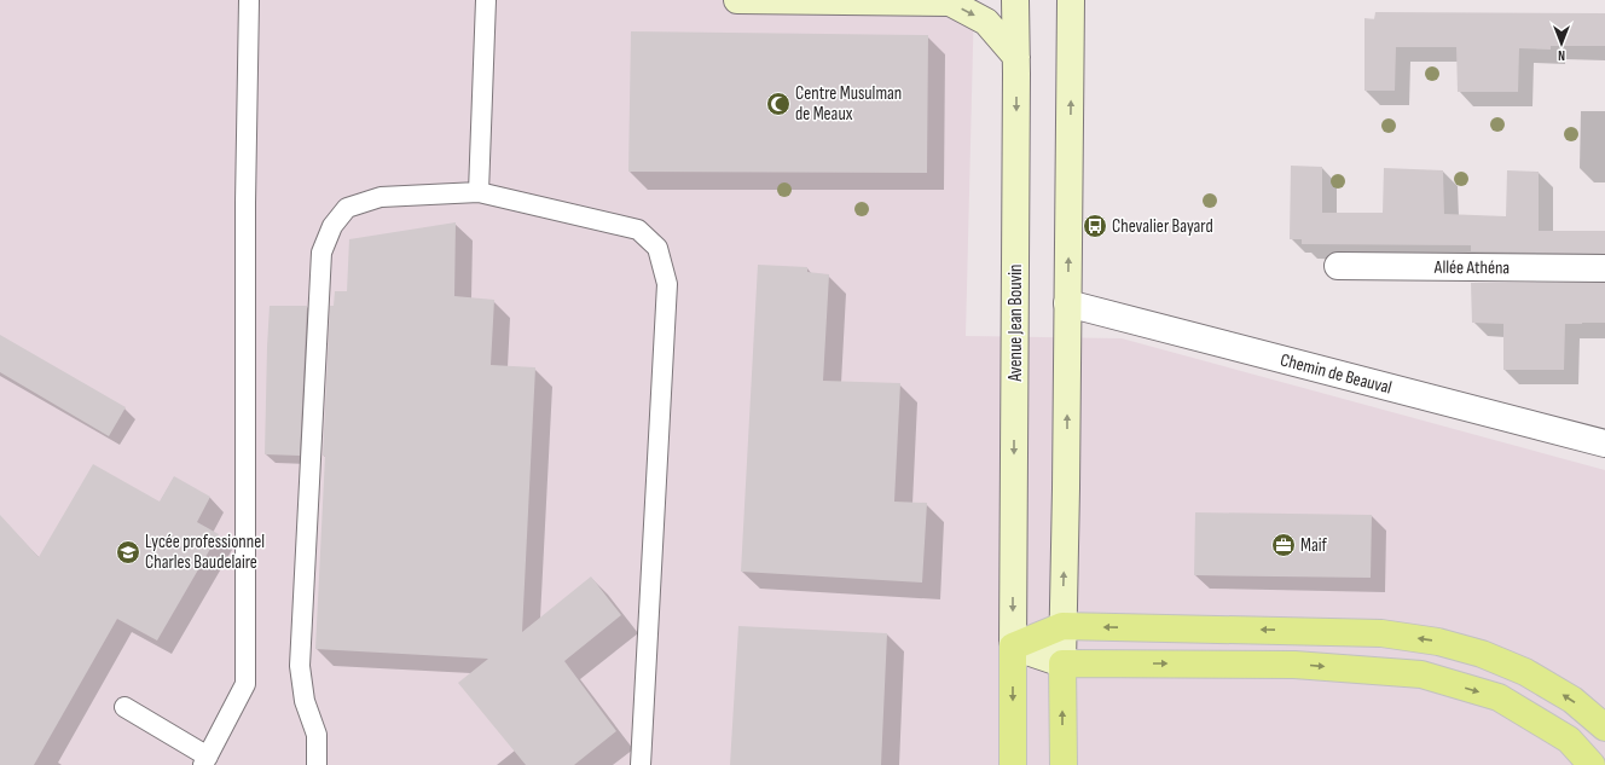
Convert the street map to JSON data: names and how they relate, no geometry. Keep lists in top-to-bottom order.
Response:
{
  "streets": {
    "street": ["Allée Athéna", "Avenue Jean Bouvin", "Chemin de Beauval"]
  },
  "places": {
    "mosque": ["Centre Musulman de Meaux"],
    "bus stop": ["Chevalier Bayard"],
    "office": ["Maif"],
    "school or university": ["Lycée professionnel Charles Baudelaire"]
  },
  "north": "bottom"
}
